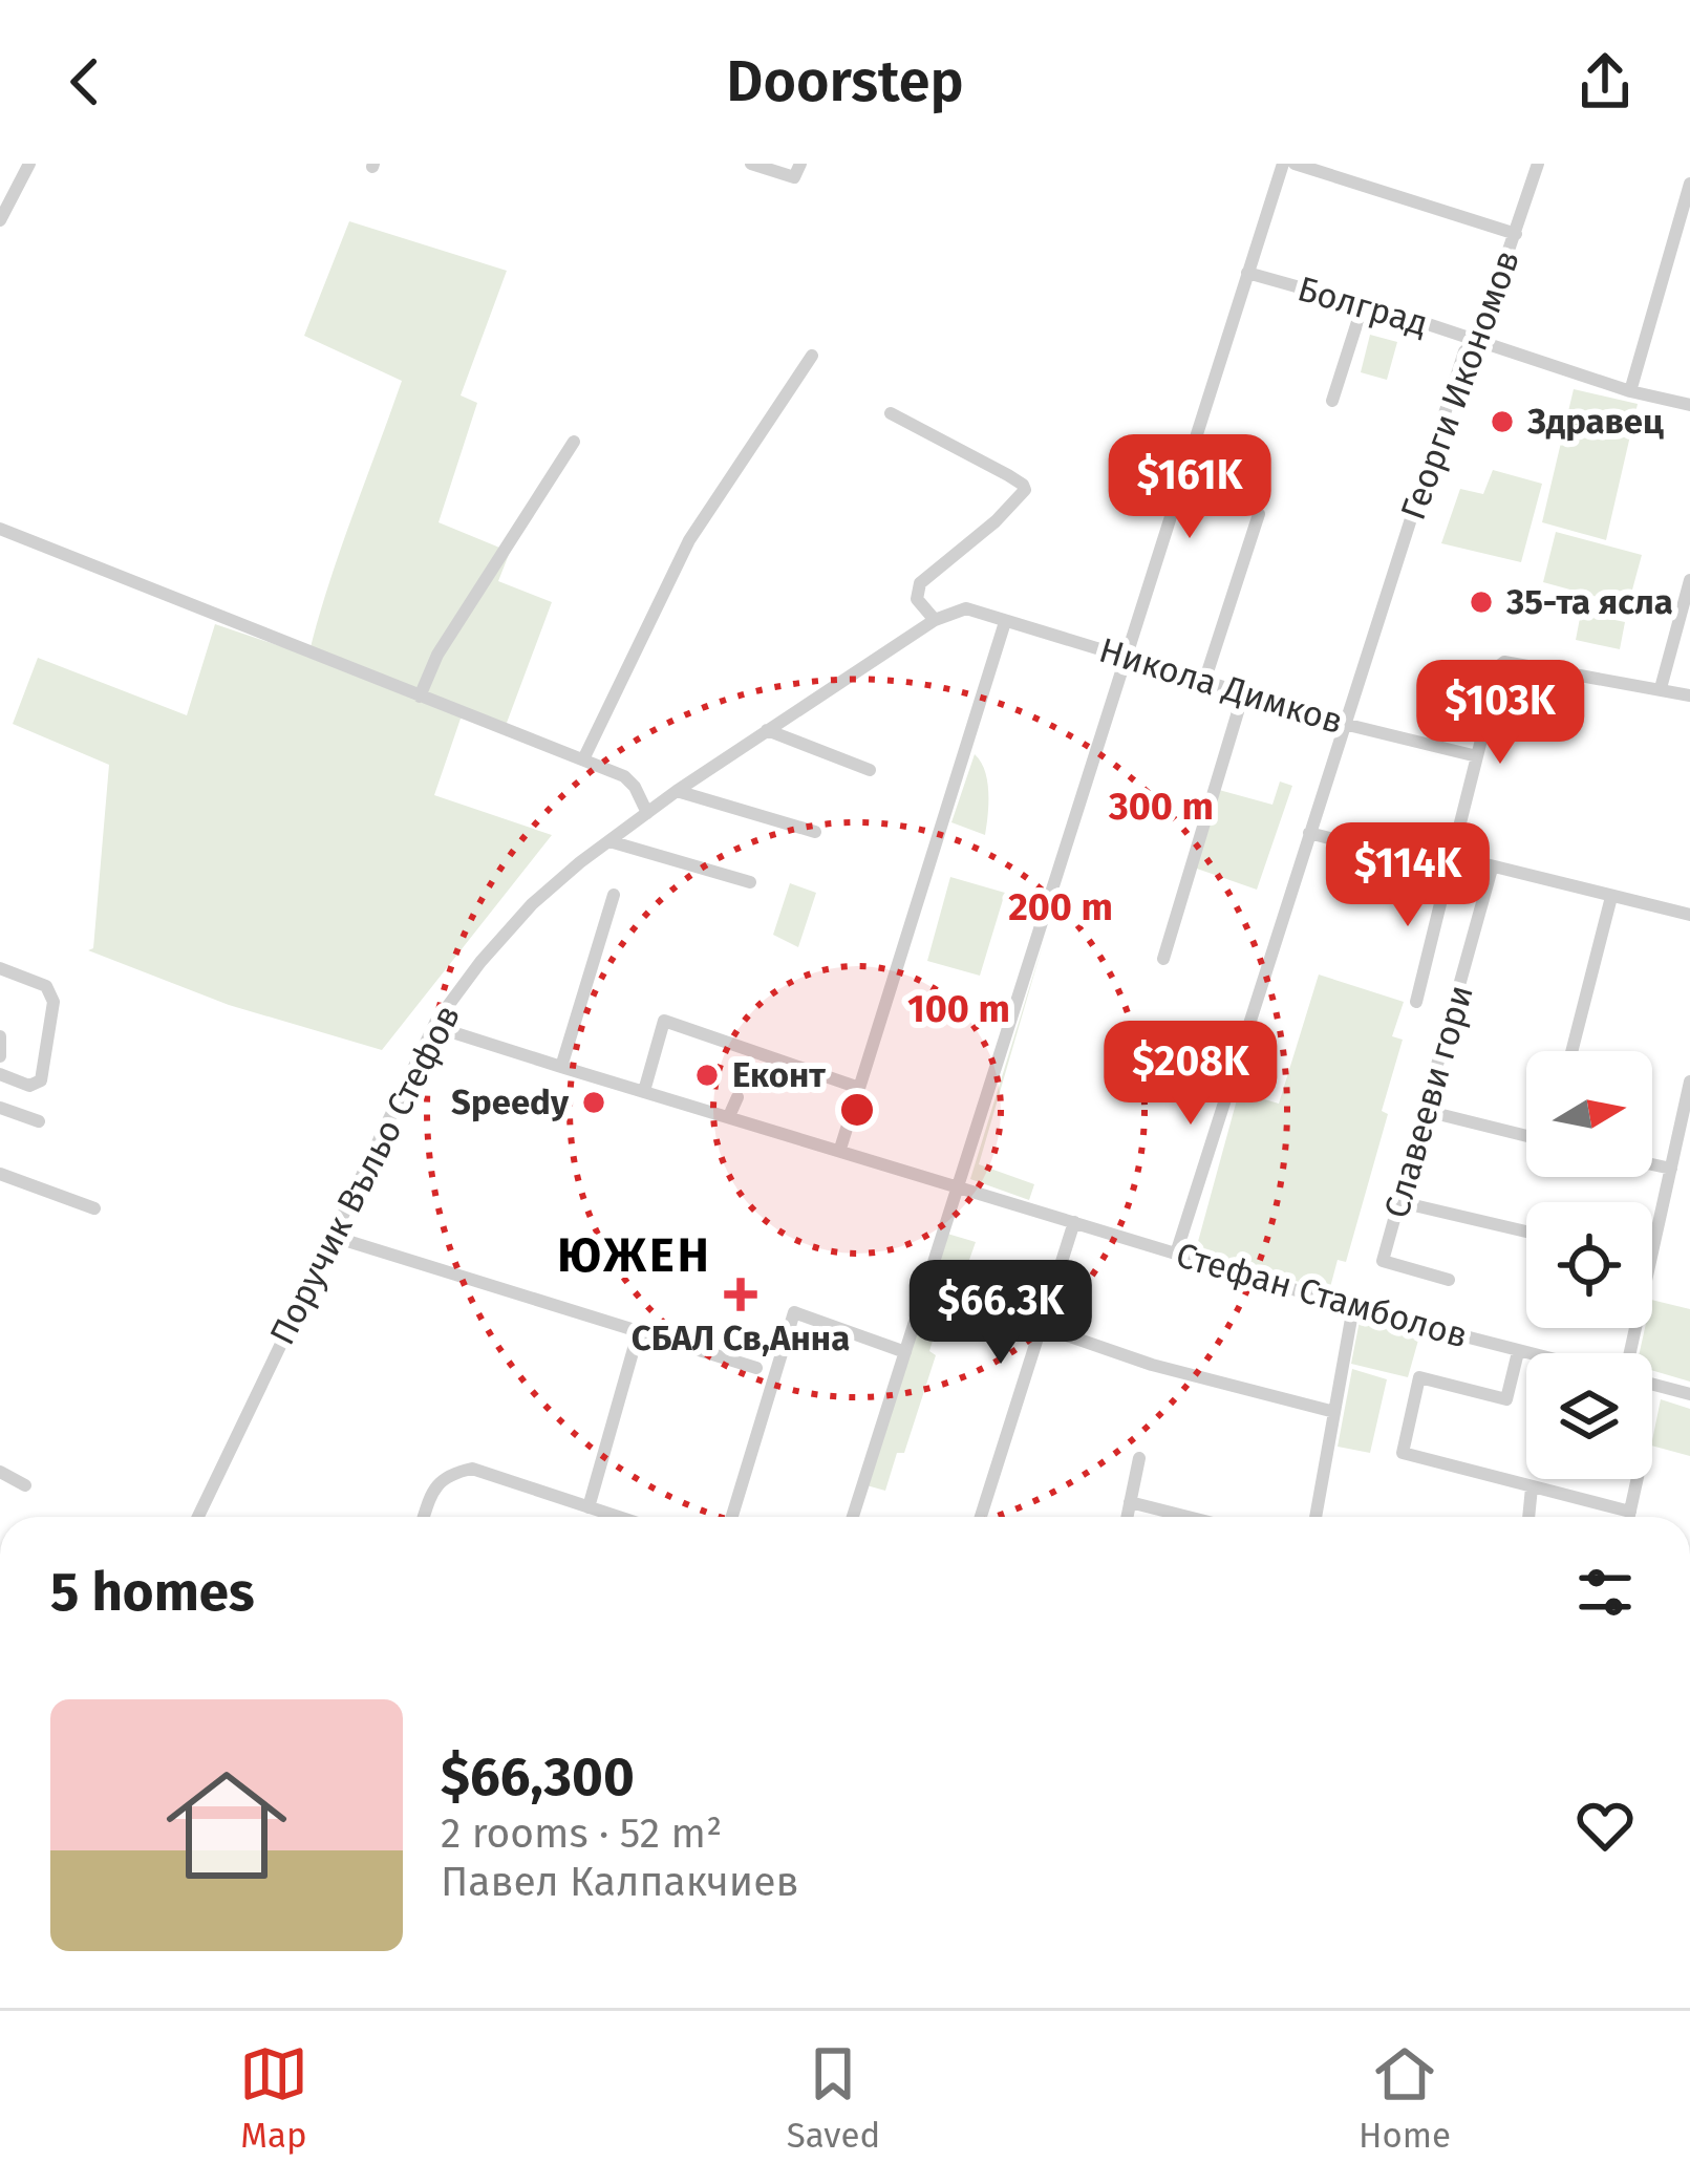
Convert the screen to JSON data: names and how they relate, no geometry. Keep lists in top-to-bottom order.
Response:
{
  "streets": {
    "street": [
      "Болград",
      "Георги Икономов",
      "Никола Димков",
      "Славееви гори",
      "Поручик Въльо Стефов",
      "Стефан Стамболов"
    ]
  },
  "crossings": [
    ["Болград", "Георги Икономов"],
    ["Георги Икономов", "Никола Димков"],
    ["Георги Икономов", "Стефан Стамболов"],
    ["Никола Димков", "Поручик Въльо Стефов"],
    ["Поручик Въльо Стефов", "Стефан Стамболов"]
  ],
  "districts": ["ЮЖЕН"],
  "places": {
    "other": [
      "Здравец",
      "35-та ясла",
      "Еконт",
      "Speedy"
    ],
    "health": ["СБАЛ Св,Анна"]
  },
  "north": "right",
  "page": {
    "header": "Doorstep",
    "price": [
      "$161K",
      "$103K",
      "$114K",
      "$208K",
      "$66.3K"
    ],
    "heading": "5 homes",
    "list": [
      {
        "name": "$66,300",
        "note": "2 rooms · 52 m² · Павел Калпакчиев"
      }
    ],
    "tabs": ["Map", "Saved", "Home"]
  },
  "rings": ["300 m", "200 m", "100 m"]
}
